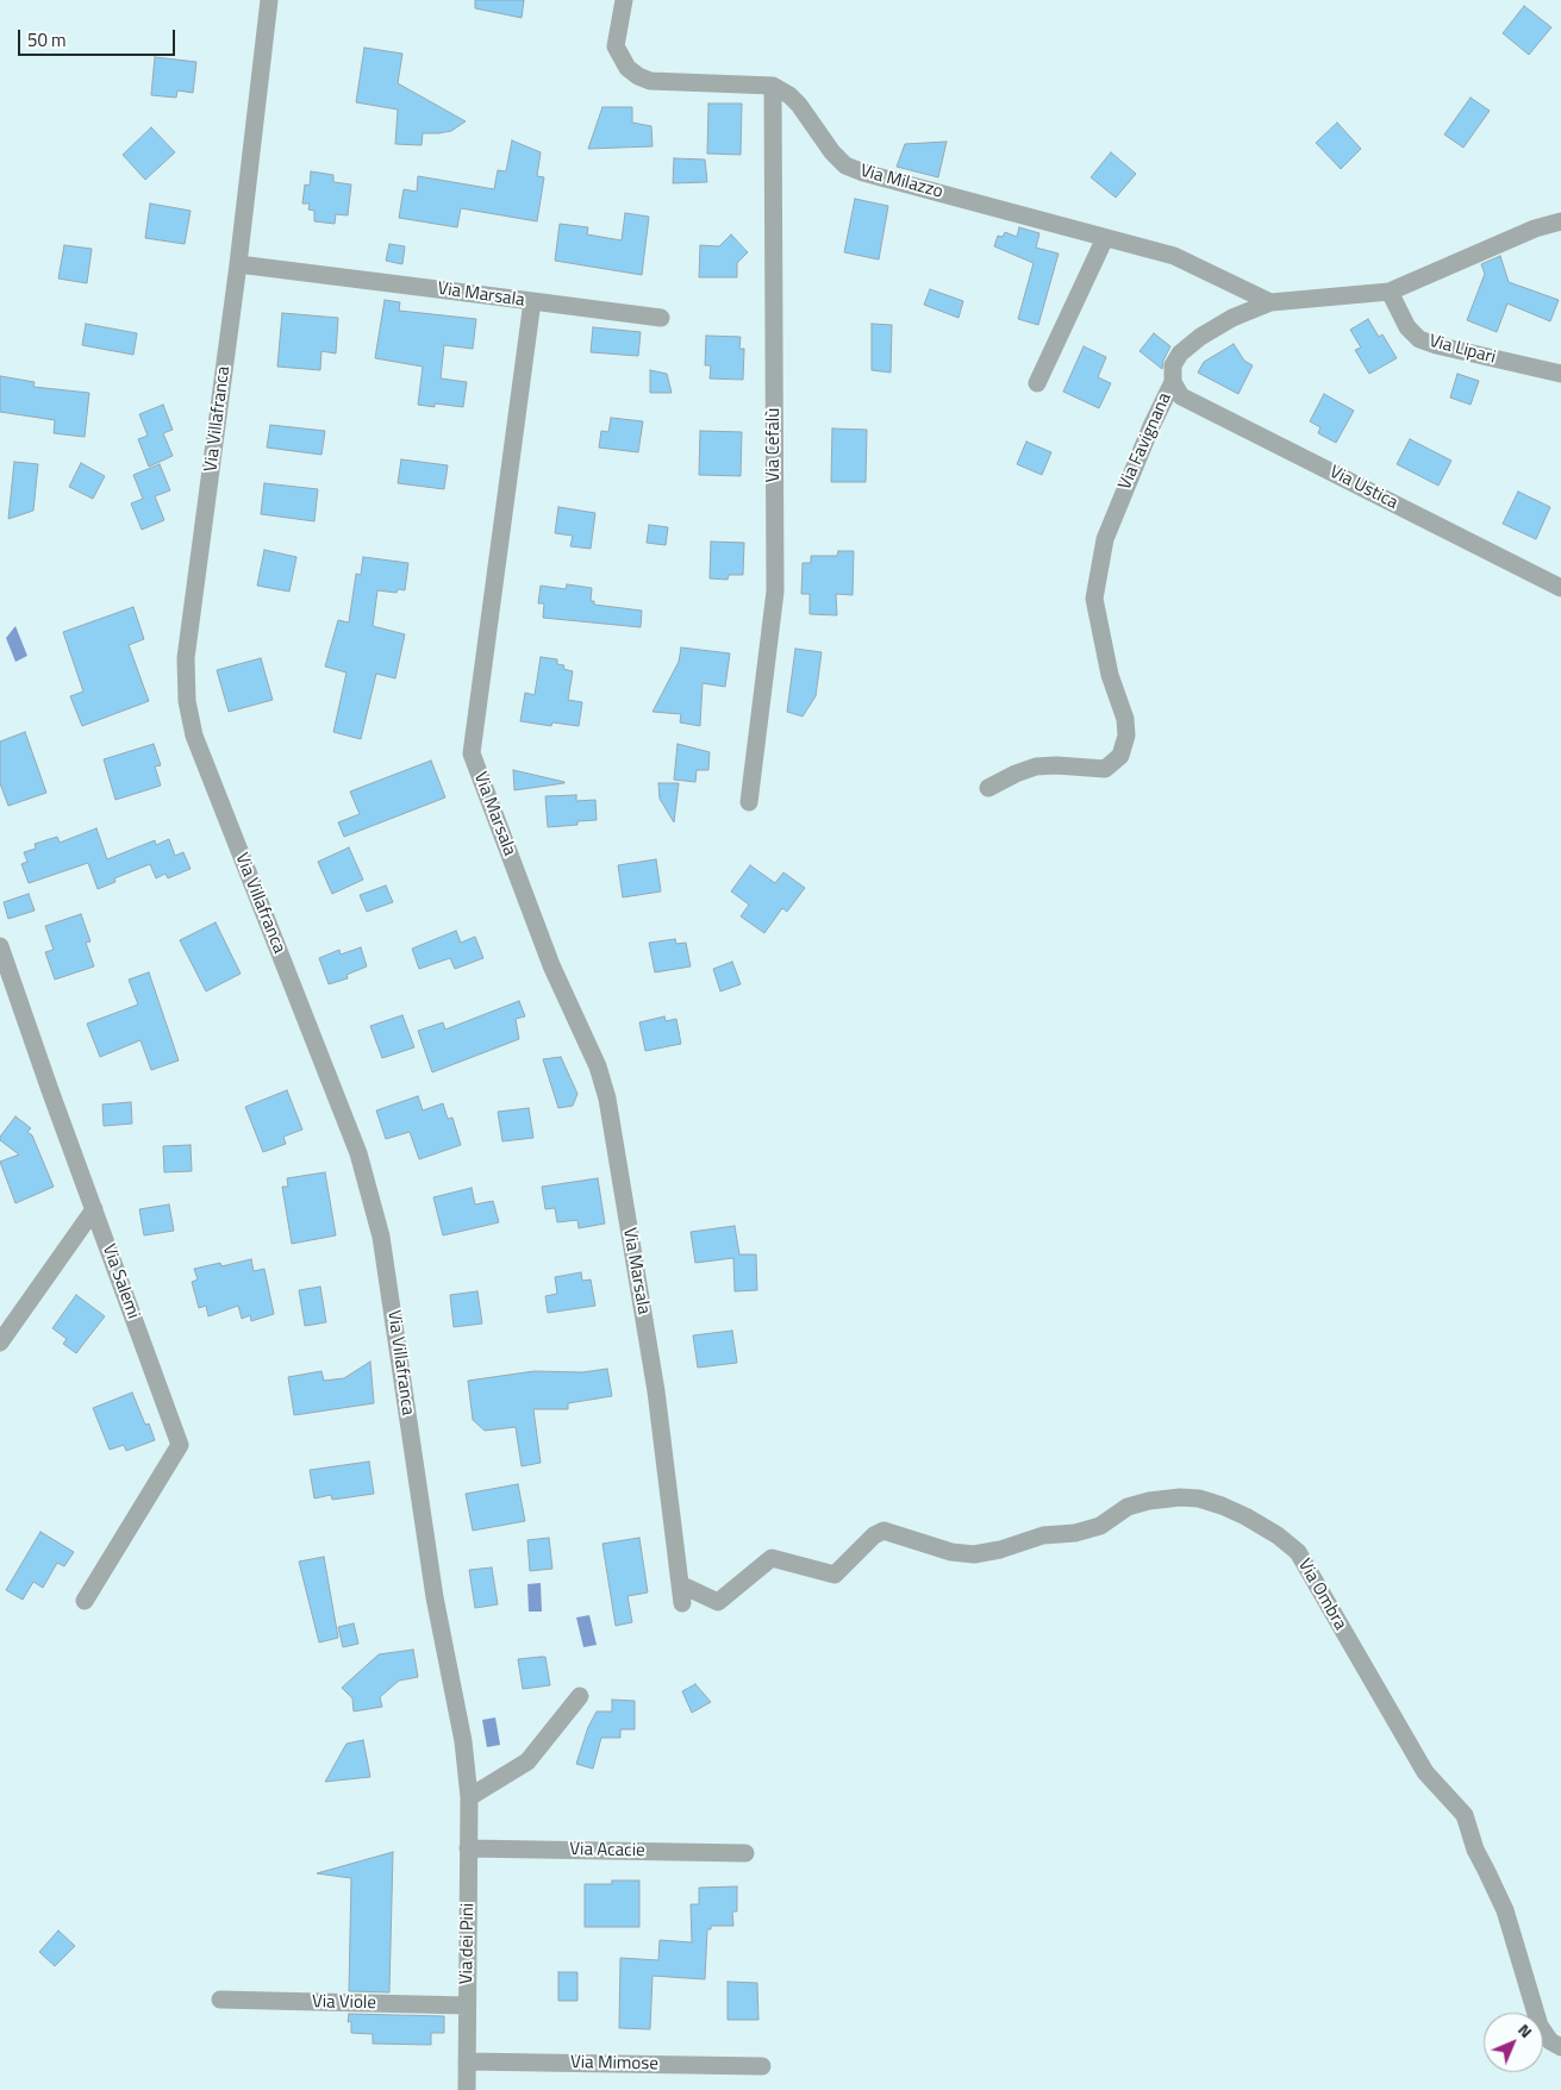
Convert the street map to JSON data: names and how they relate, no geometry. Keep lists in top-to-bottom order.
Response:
{
  "streets": {
    "street": [
      "Via Milazzo",
      "Via Marsala",
      "Via Lipari",
      "Via Villafranca",
      "Via Favignana",
      "Via Cefalù",
      "Via Ustica",
      "Via Salemi",
      "Via Ombra",
      "Via Acacie",
      "Via dei Pini",
      "Via Viole",
      "Via Mimose"
    ]
  },
  "crossings": [
    ["Via Milazzo", "Via Favignana"],
    ["Via Milazzo", "Via Cefalù"],
    ["Via Marsala", "Via Villafranca"],
    ["Via Marsala", "Via Ombra"],
    ["Via Lipari", "Via Favignana"],
    ["Via Villafranca", "Via dei Pini"],
    ["Via Favignana", "Via Ustica"],
    ["Via Acacie", "Via dei Pini"],
    ["Via dei Pini", "Via Viole"],
    ["Via dei Pini", "Via Mimose"]
  ],
  "scale_bar": "50 m",
  "north": "top right"
}
